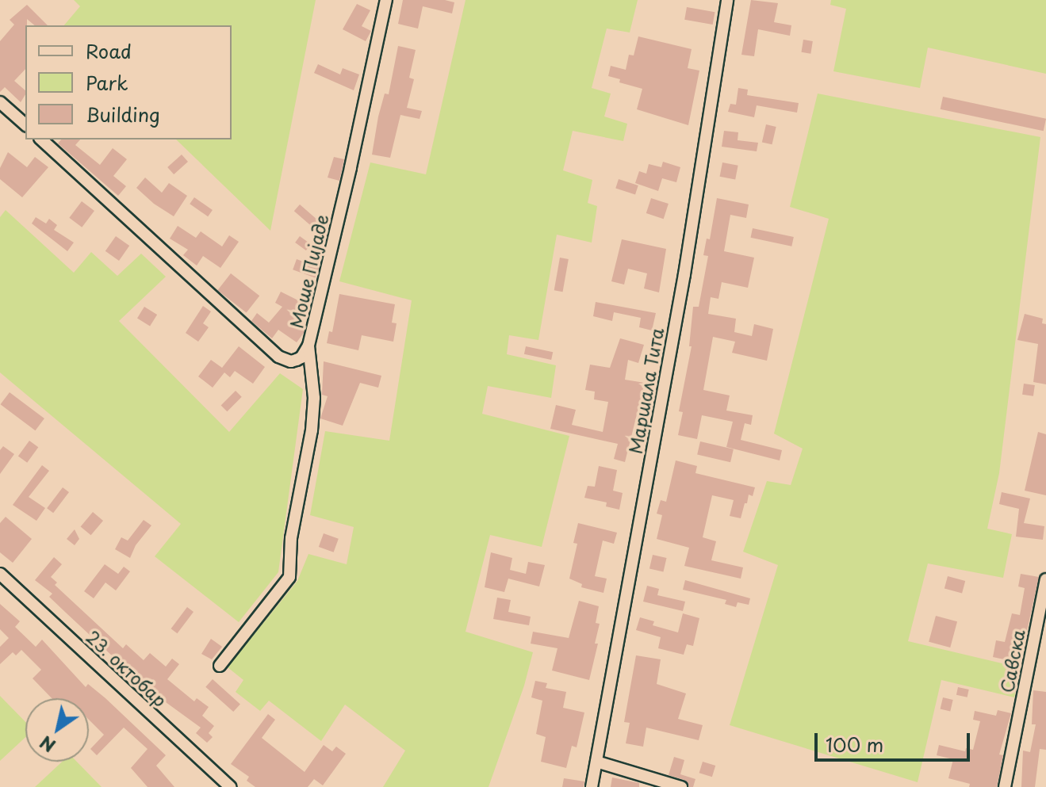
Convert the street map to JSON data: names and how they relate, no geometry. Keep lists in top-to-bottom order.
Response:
{
  "streets": {
    "street": [
      "Моше Пијаде",
      "Маршала Тита",
      "Савска",
      "23. октобар"
    ]
  },
  "legend": ["Road", "Park", "Building"],
  "scale_bar": "100 m",
  "north": "bottom left"
}
